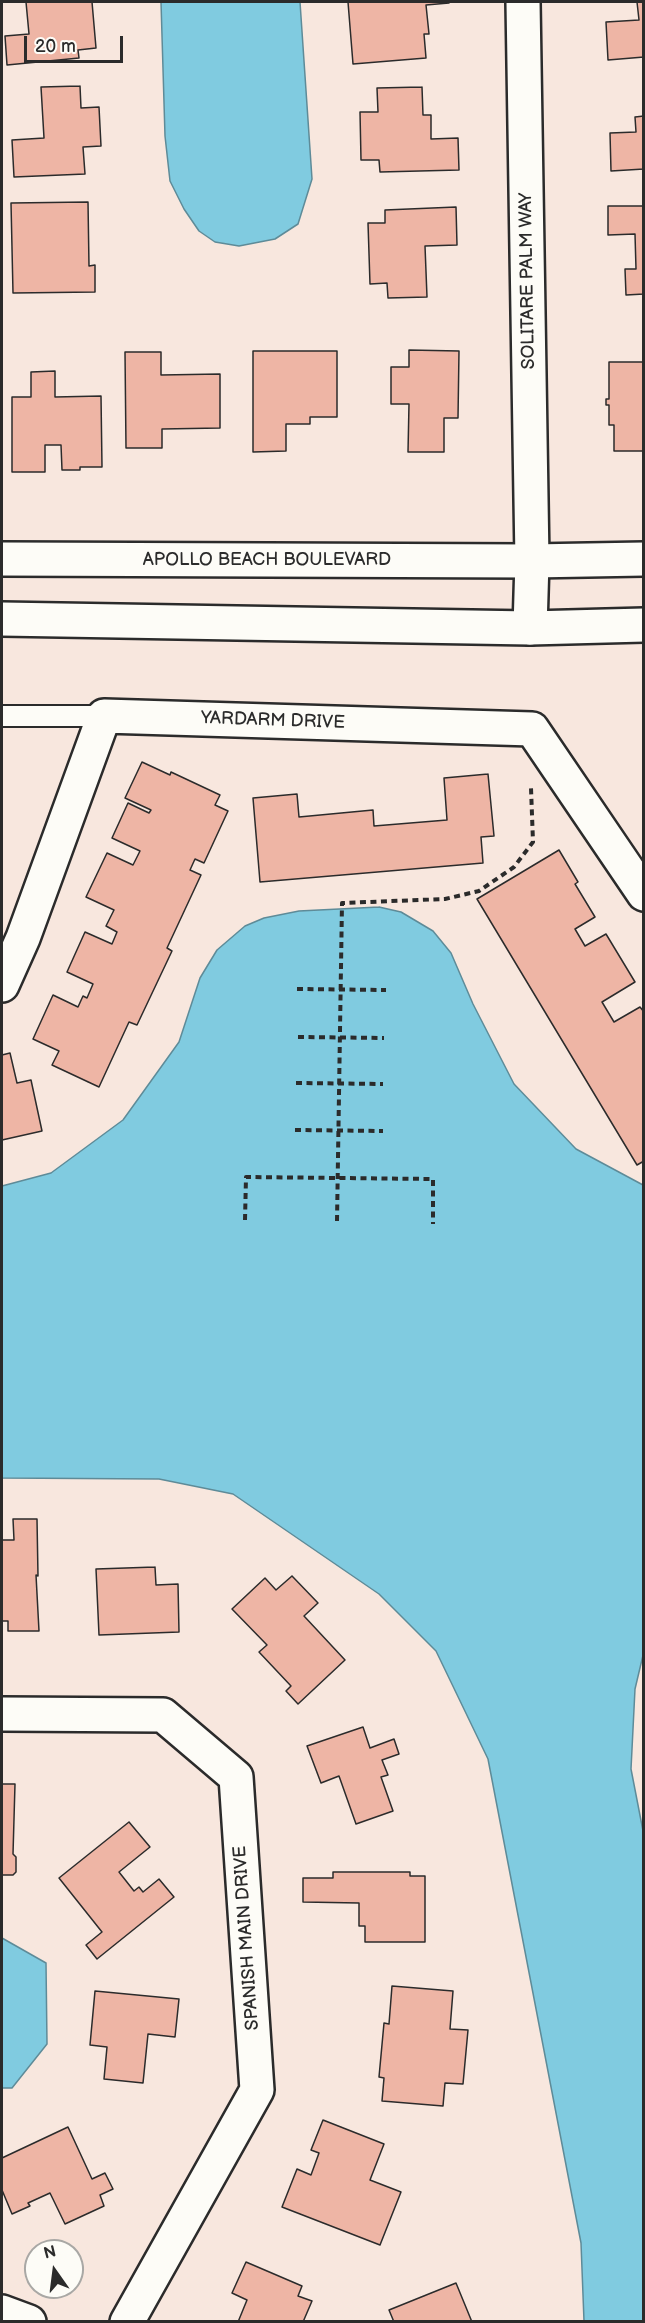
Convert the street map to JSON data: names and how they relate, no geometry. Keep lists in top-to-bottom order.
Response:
{
  "streets": {
    "street": [
      "SOLITARE PALM WAY",
      "APOLLO BEACH BOULEVARD",
      "YARDARM DRIVE",
      "SPANISH MAIN DRIVE"
    ]
  },
  "crossings": [
    ["SOLITARE PALM WAY", "APOLLO BEACH BOULEVARD"]
  ],
  "scale_bar": "20 m",
  "north": "top"
}
